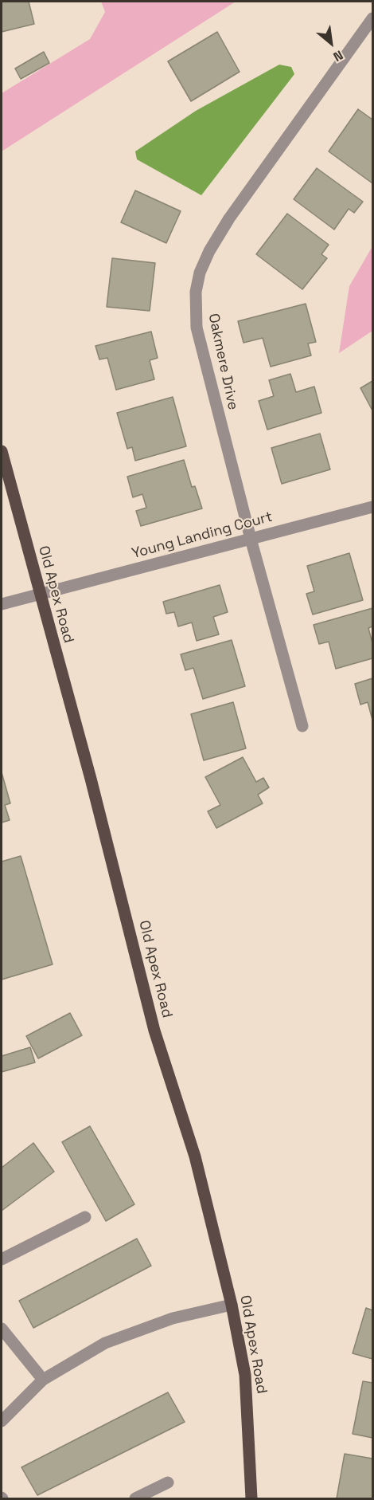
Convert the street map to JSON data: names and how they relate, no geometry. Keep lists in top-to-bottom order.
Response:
{
  "streets": {
    "main road": ["Old Apex Road"],
    "street": ["Oakmere Drive", "Young Landing Court"]
  },
  "crossings": [
    ["Oakmere Drive", "Young Landing Court"],
    ["Young Landing Court", "Old Apex Road"]
  ],
  "north": "bottom right"
}
